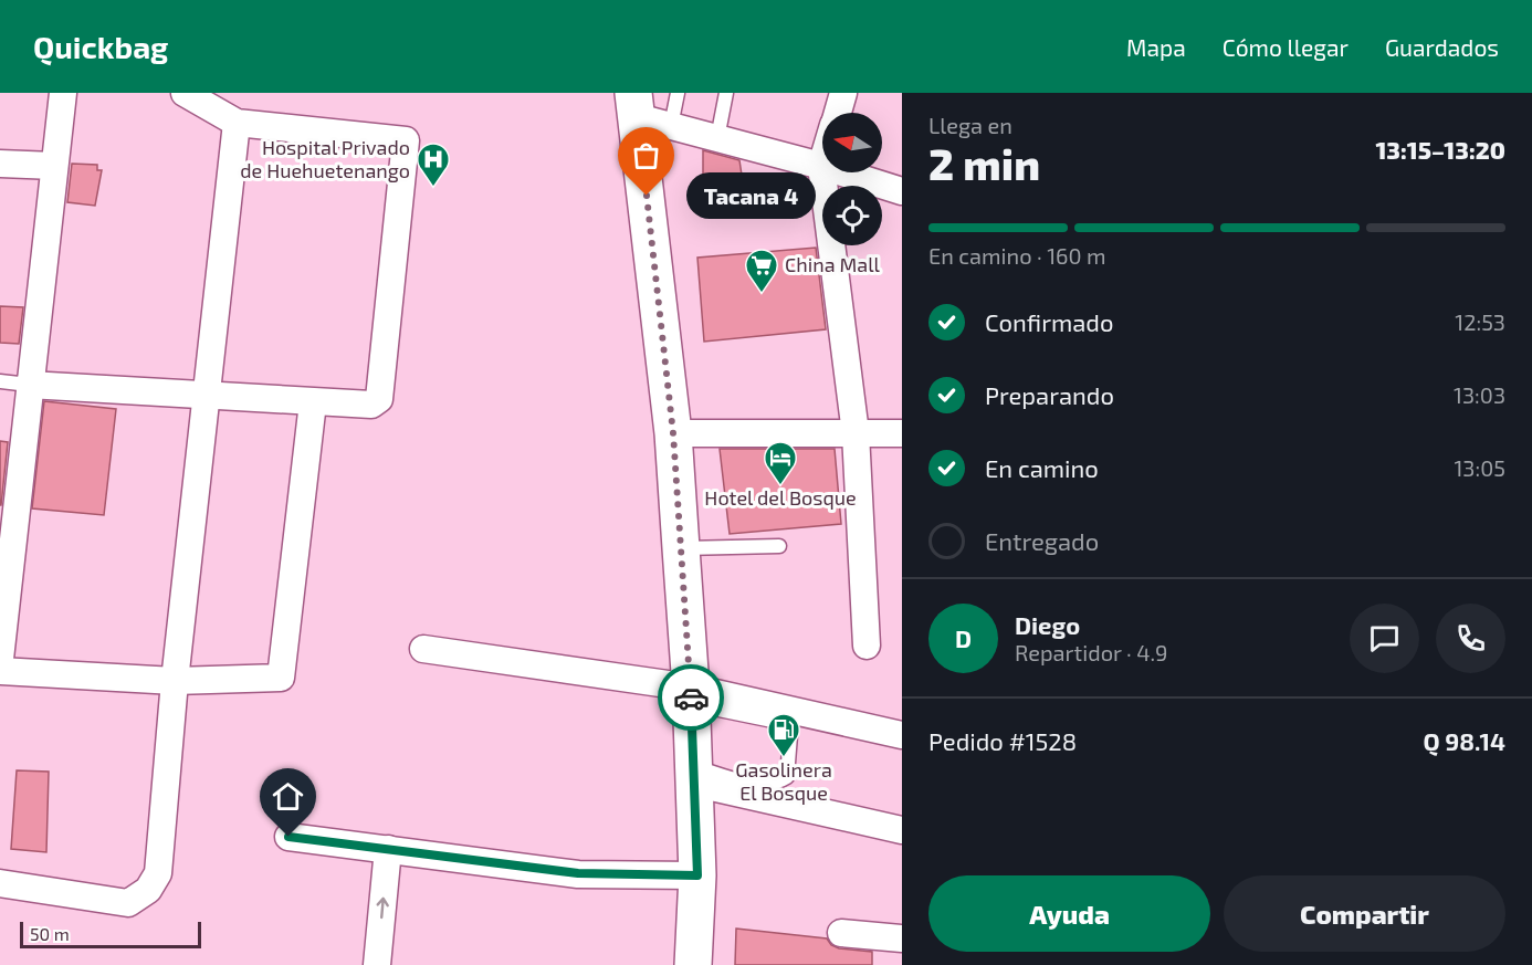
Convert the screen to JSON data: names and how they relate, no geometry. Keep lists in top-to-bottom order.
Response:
{
  "places": {
    "hospital": ["Hospital Privado de Huehuetenango"],
    "other": ["Tacana 4"],
    "supermarket": ["China Mall"],
    "hotel": ["Hotel del Bosque"],
    "fuel station": ["Gasolinera El Bosque"]
  },
  "scale_bar": "50 m",
  "north": "left",
  "page": {
    "header": "Quickbag",
    "nav": ["Mapa", "Cómo llegar", "Guardados"],
    "heading": ["2 min", "Llega en", "13:15–13:20"],
    "panel": [
      "Diego",
      "Repartidor · 4.9",
      "Pedido #1528",
      "Q 98.14"
    ],
    "bubble": "Tacana 4",
    "bar": "En camino · 160 m",
    "list": [
      ["Confirmado", "12:53"],
      ["Preparando", "13:03"],
      ["En camino", "13:05"],
      "Entregado"
    ],
    "round": "D",
    "buttons": ["Ayuda", "Compartir"],
    "scale": "50 m"
  }
}
